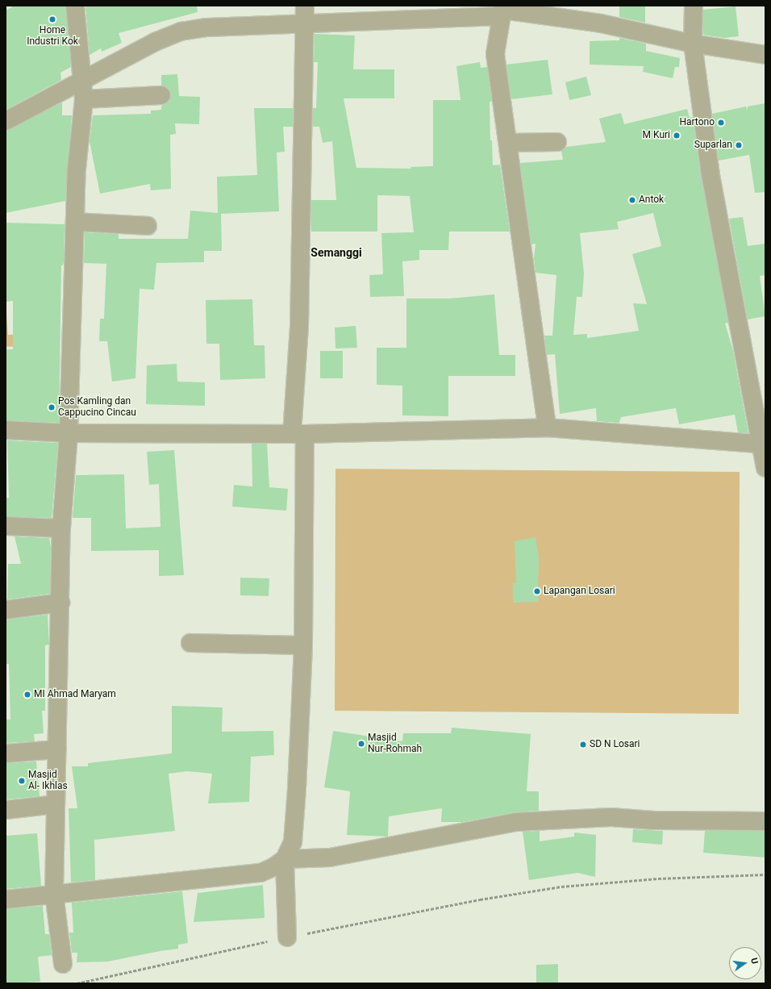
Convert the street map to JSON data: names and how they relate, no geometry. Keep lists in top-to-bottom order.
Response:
{
  "districts": ["Semanggi"],
  "places": [
    "Home Industri Kok",
    "Hartono",
    "M Kuri",
    "Suparlan",
    "Antok",
    "Pos Kamling dan Cappucino Cincau",
    "Lapangan Losari",
    "MI Ahmad Maryam",
    "Masjid Nur-Rohmah",
    "SD N Losari",
    "Masjid Al- Ikhlas"
  ],
  "north": "right"
}
